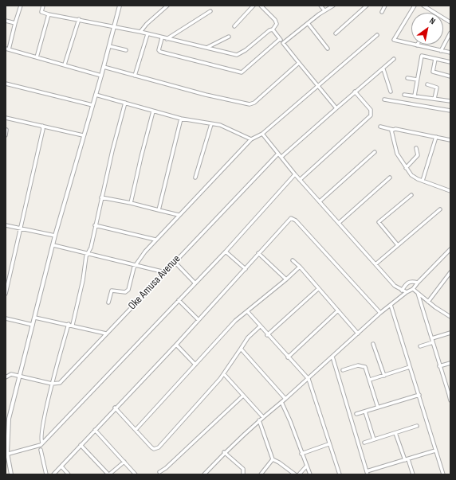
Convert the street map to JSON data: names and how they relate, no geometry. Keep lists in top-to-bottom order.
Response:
{
  "streets": {
    "street": ["Oke Amusa Avenue"]
  },
  "north": "top right"
}
